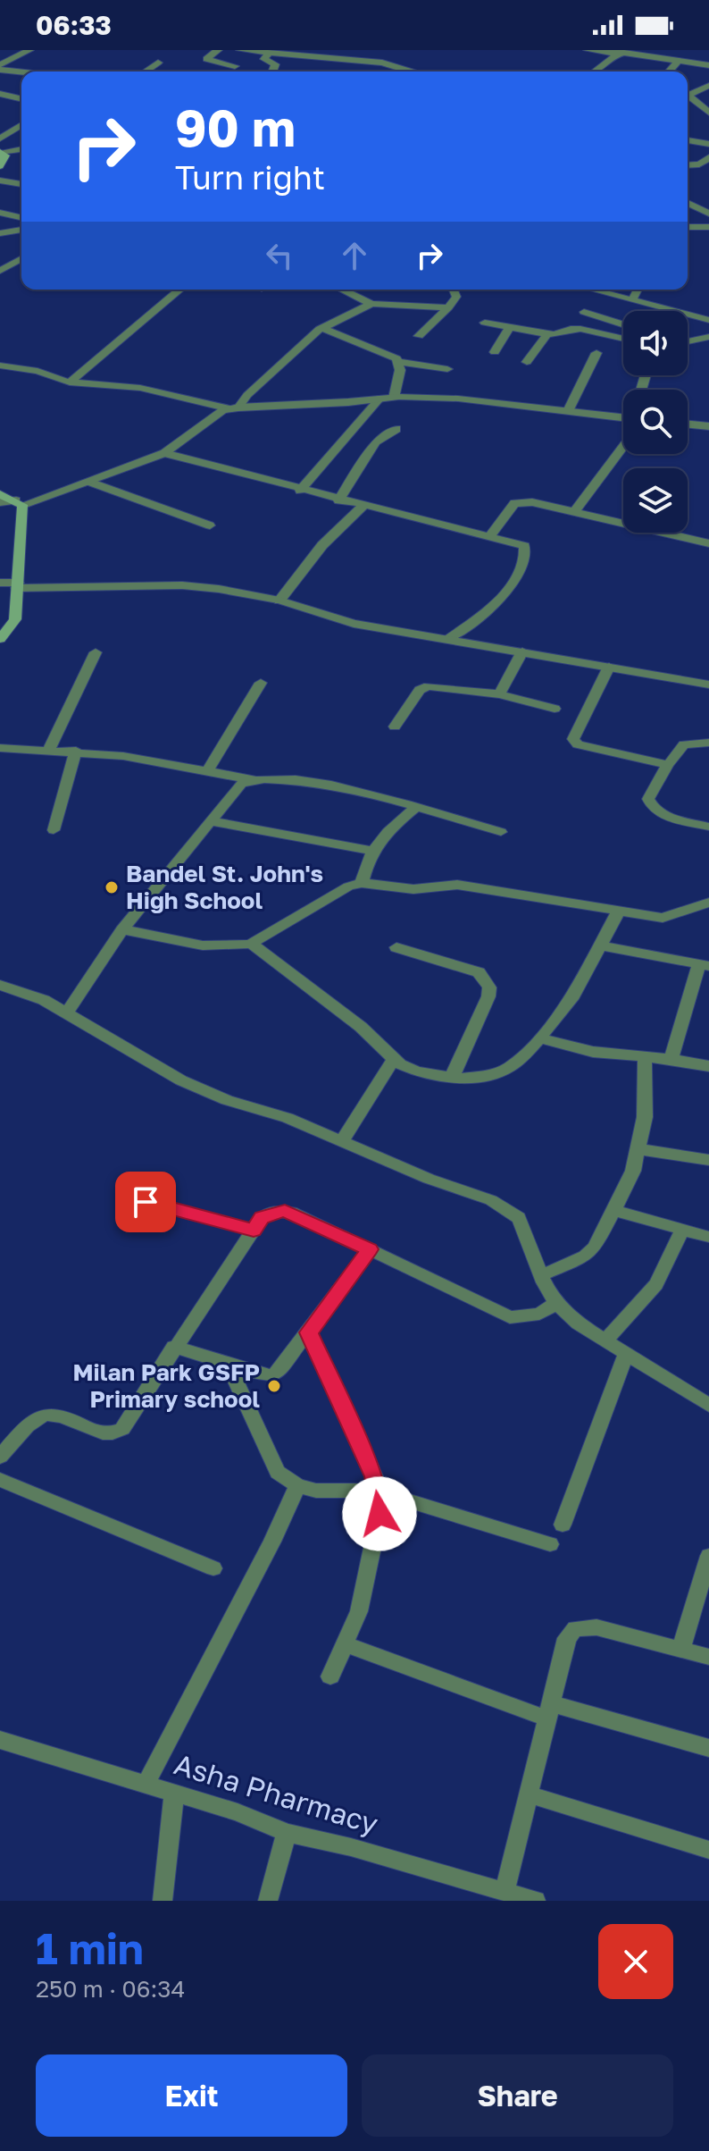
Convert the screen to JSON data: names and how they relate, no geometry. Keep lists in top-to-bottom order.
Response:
{
  "streets": {
    "street": ["Asha Pharmacy"]
  },
  "places": ["Bandel St. John's High School", "Milan Park GSFP Primary school"],
  "page": {
    "status": "06:33",
    "turn": ["90 m", "Turn right"],
    "heading": ["1 min", "250 m · 06:34"],
    "buttons": ["Exit", "Share"]
  }
}
